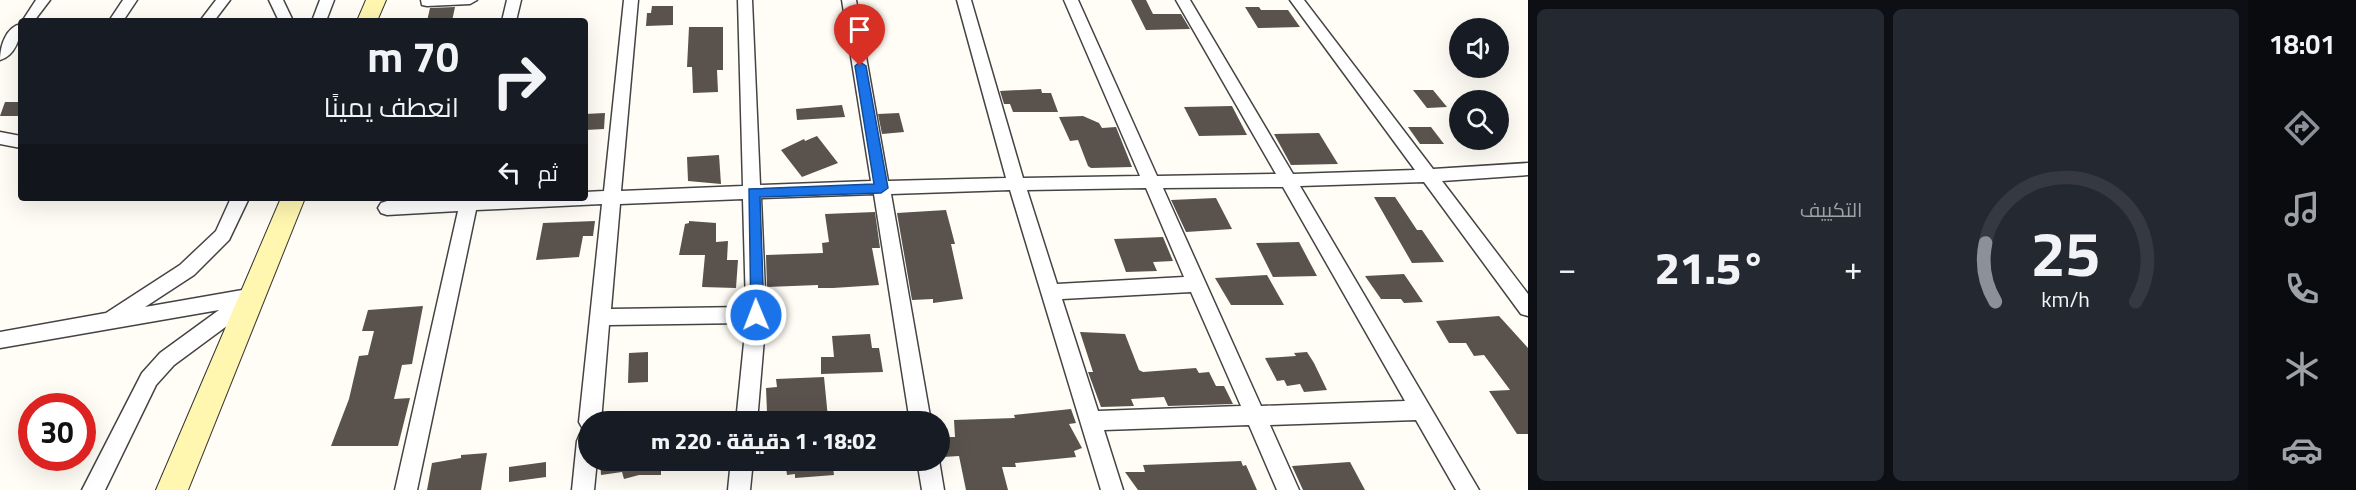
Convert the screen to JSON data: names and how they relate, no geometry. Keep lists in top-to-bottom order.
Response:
{
  "page": {
    "tabs": "18:01",
    "tile": "التكييف",
    "turn": ["70 m", "انعطف يمينًا"],
    "then": "ثم",
    "heat": ["−", "21.5°", "+"],
    "limit": "30",
    "trip": "18:02 · 1 دقيقة · 220 m",
    "gauge": ["25", "km/h"]
  }
}
